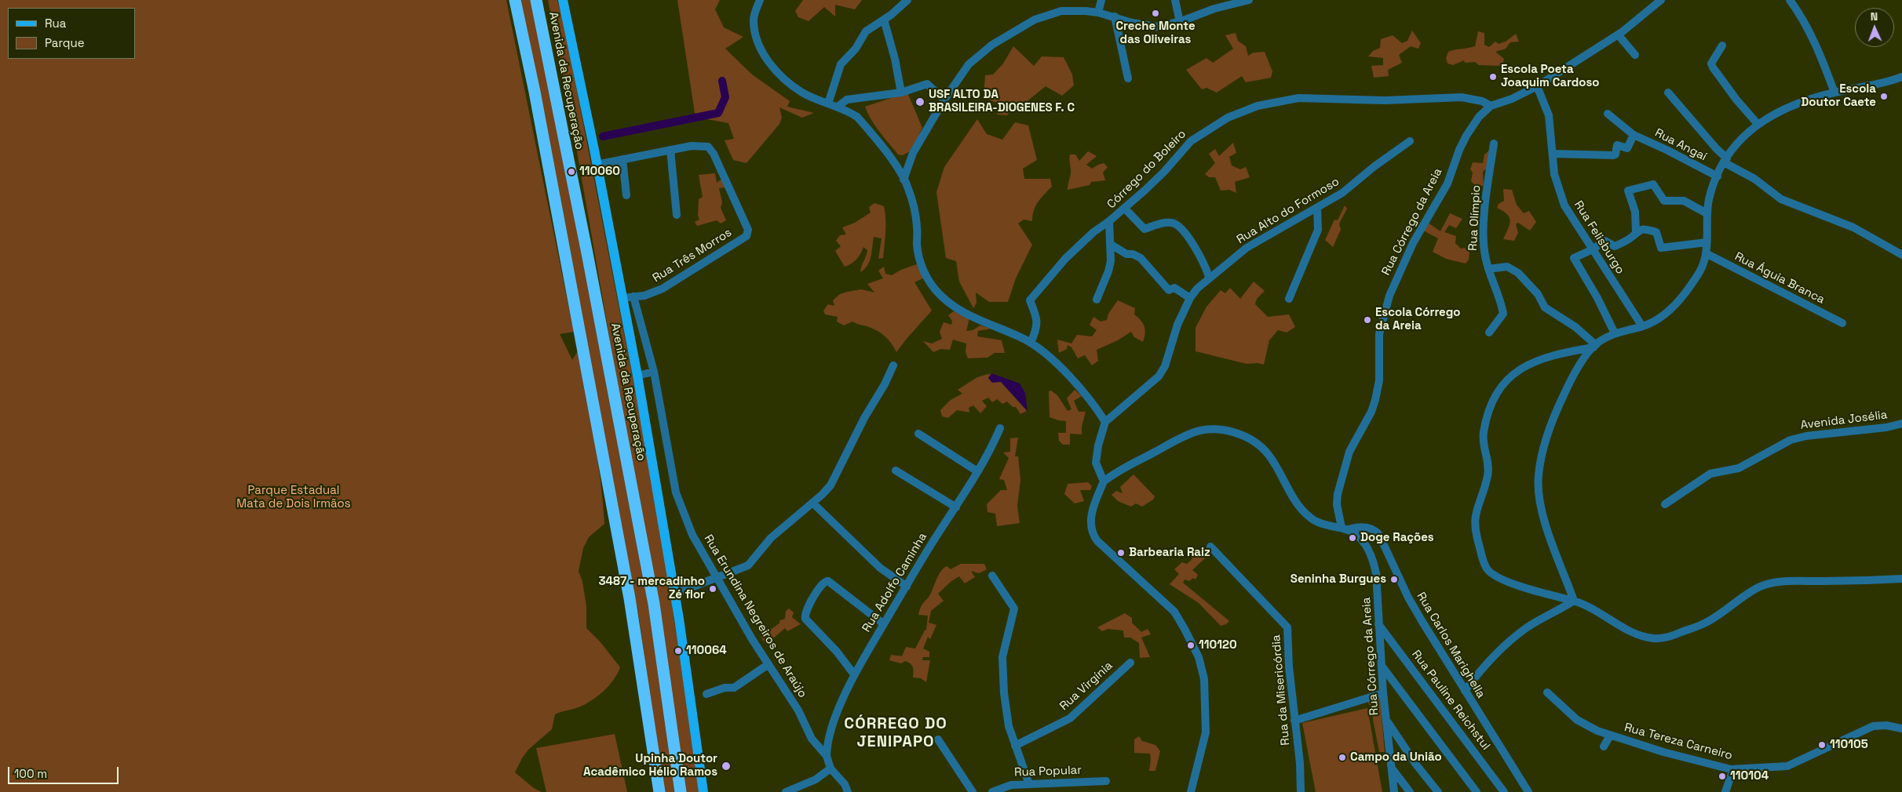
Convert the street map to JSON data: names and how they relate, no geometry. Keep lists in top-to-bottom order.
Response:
{
  "streets": {
    "highway": ["Avenida da Recuperação"],
    "street": [
      "Rua Angaí",
      "Córrego do Boleiro",
      "Rua Alto do Formoso",
      "Rua Olímpio",
      "Rua Córrego da Areia",
      "Rua Felisburgo",
      "Rua Três Morros",
      "Rua Águia Branca",
      "Avenida Josélia",
      "Rua Adolfo Caminha",
      "Rua Erundina Negreiros de Araújo",
      "Rua Carlos Marighella",
      "Rua Virgínia",
      "Rua da Misericórdia",
      "Rua Pauline Reichstul",
      "Rua Tereza Carneiro",
      "Rua Popular"
    ]
  },
  "crossings": [
    ["Avenida da Recuperação", "Rua Três Morros"],
    ["Córrego do Boleiro", "Rua Córrego da Areia"],
    ["Rua Córrego da Areia", "Rua Felisburgo"],
    ["Rua Córrego da Areia", "Rua Carlos Marighella"],
    ["Rua Córrego da Areia", "Rua Pauline Reichstul"],
    ["Rua Três Morros", "Rua Erundina Negreiros de Araújo"],
    ["Rua Adolfo Caminha", "Rua Erundina Negreiros de Araújo"]
  ],
  "districts": ["CÓRREGO DO JENIPAPO"],
  "parks": ["Parque Estadual Mata de Dois Irmãos"],
  "places": [
    "Creche Monte das Oliveiras",
    "Escola Poeta Joaquim Cardoso",
    "Escola Doutor Caete",
    "USF ALTO DA BRASILEIRA-DIOGENES F. C",
    "110060",
    "Escola Córrego da Areia",
    "Doge Rações",
    "Barbearia Raiz",
    "Seninha Burgues",
    "3487 - mercadinho Zé flor",
    "110120",
    "110064",
    "110105",
    "Campo da União",
    "Upinha Doutor Acadêmico Hélio Ramos",
    "110104"
  ],
  "legend": ["Rua", "Parque"],
  "scale_bar": "100 m",
  "north": "top"
}
